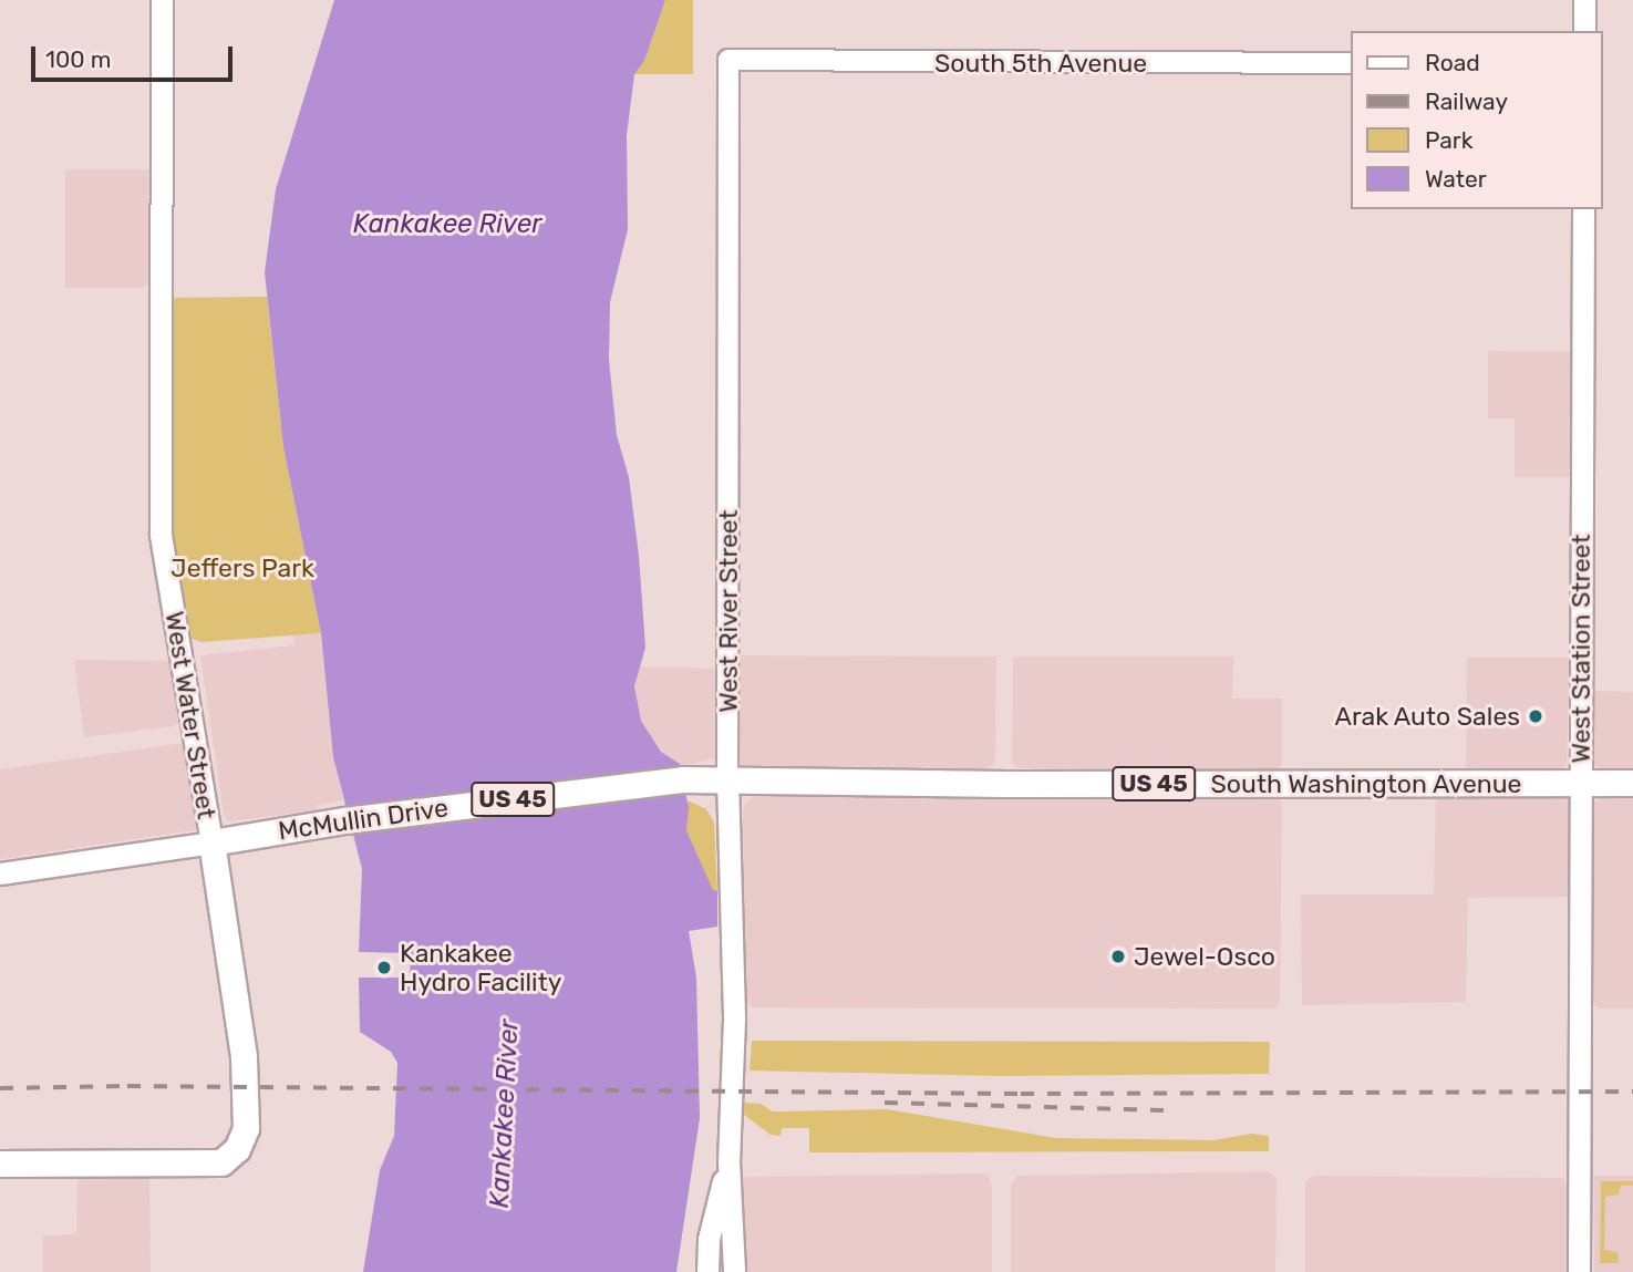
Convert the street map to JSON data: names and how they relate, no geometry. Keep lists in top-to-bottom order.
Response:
{
  "streets": {
    "main road": [
      "West River Street",
      "West Station Street",
      "West Water Street",
      "US 45",
      "South Washington Avenue",
      "McMullin Drive"
    ],
    "street": ["South 5th Avenue"]
  },
  "crossings": [
    ["South 5th Avenue", "West River Street"],
    ["West River Street", "South Washington Avenue"],
    ["West River Street", "McMullin Drive"],
    ["West Station Street", "South Washington Avenue"],
    ["West Water Street", "McMullin Drive"],
    ["South Washington Avenue", "McMullin Drive"]
  ],
  "water": ["Kankakee River"],
  "parks": ["Jeffers Park"],
  "places": ["Arak Auto Sales", "Jewel-Osco", "Kankakee Hydro Facility"],
  "legend": [
    "Road",
    "Railway",
    "Park",
    "Water"
  ],
  "scale_bar": "100 m"
}
